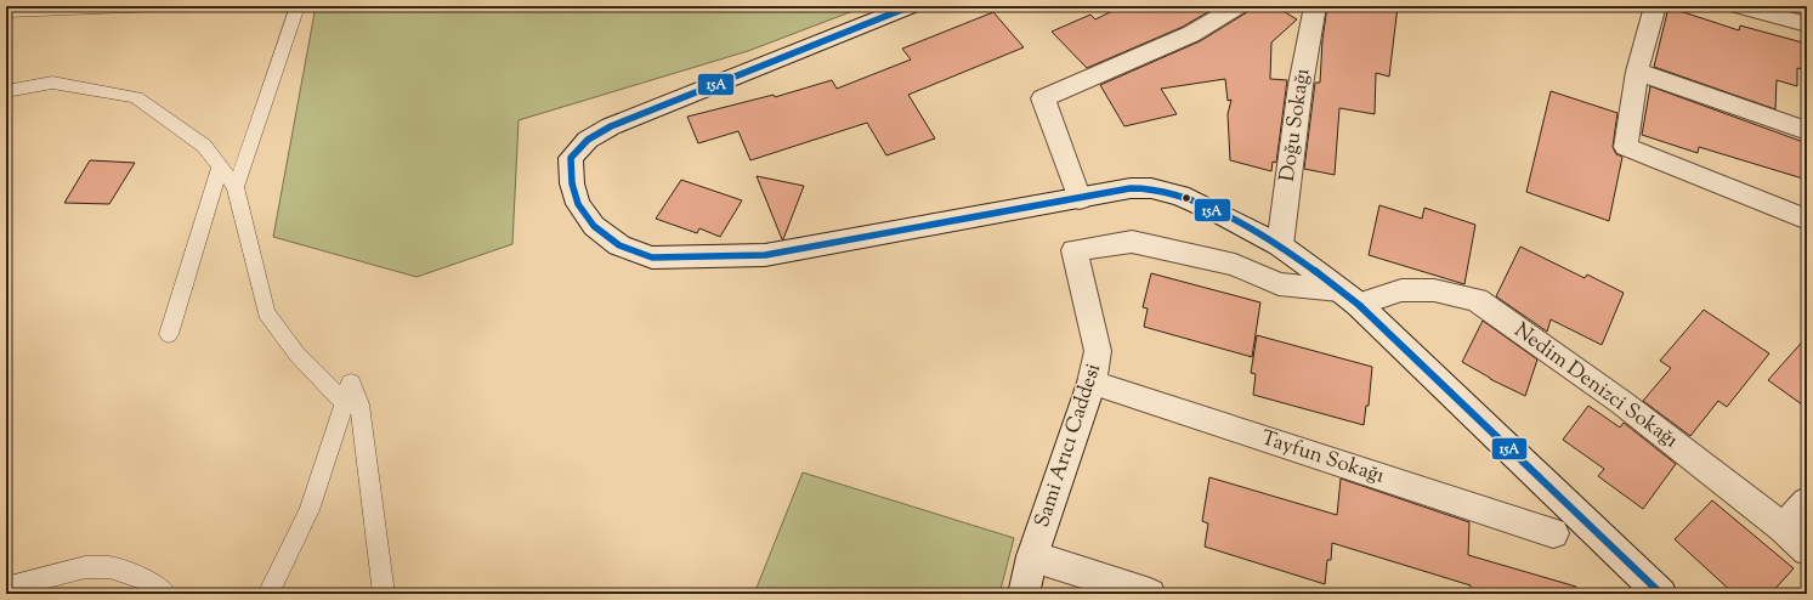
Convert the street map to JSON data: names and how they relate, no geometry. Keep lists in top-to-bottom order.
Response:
{
  "streets": {
    "street": [
      "Doğu Sokağı",
      "Nedim Denizci Sokağı",
      "Sami Arıcı Caddesi",
      "Tayfun Sokağı"
    ]
  },
  "crossings": [
    ["Nedim Denizci Sokağı", "Sami Arıcı Caddesi"],
    ["Sami Arıcı Caddesi", "Tayfun Sokağı"]
  ],
  "lines": ["transit line 15A"]
}
